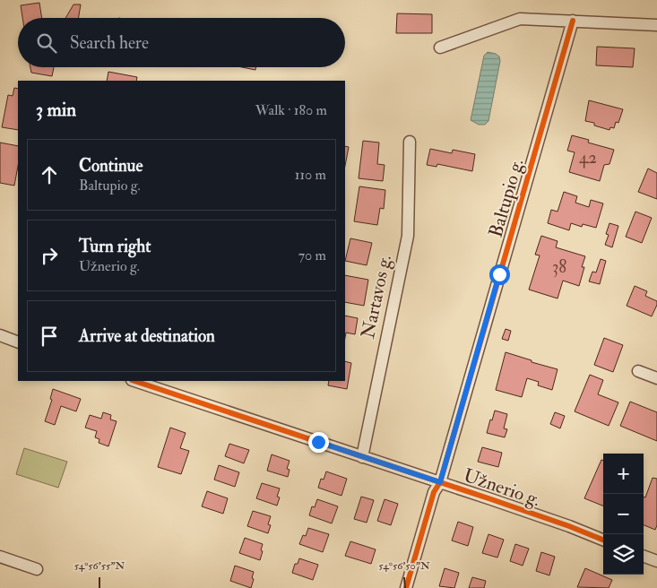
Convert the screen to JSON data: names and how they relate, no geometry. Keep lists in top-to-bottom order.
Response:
{
  "streets": {
    "street": ["Baltupio g.", "Nartavos g.", "Užnerio g."]
  },
  "crossings": [
    ["Baltupio g.", "Užnerio g."],
    ["Nartavos g.", "Užnerio g."]
  ],
  "house_numbers": ["42", "38"],
  "page": {
    "search": "Search here",
    "heading": ["3 min", "Walk · 180 m"],
    "list": [
      ["Continue", "Baltupio g.", "110 m"],
      ["Turn right", "Užnerio g.", "70 m"],
      "Arrive at destination"
    ],
    "map_buttons": ["+", "−"]
  },
  "coordinates": ["54°56'55\"N", "54°56'50\"N"]
}
